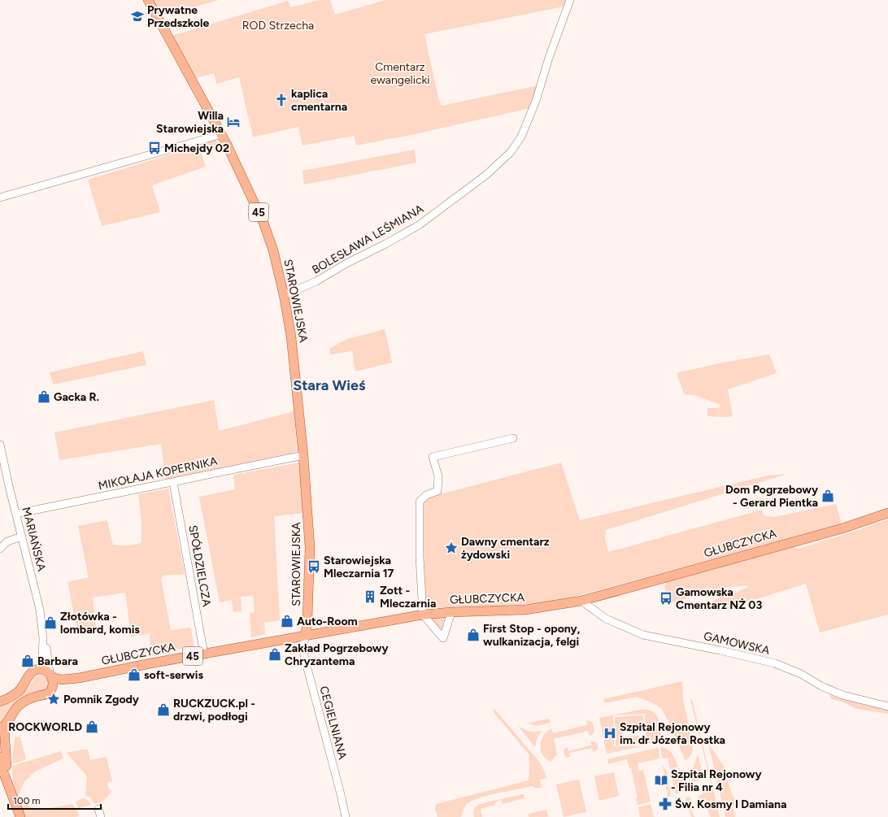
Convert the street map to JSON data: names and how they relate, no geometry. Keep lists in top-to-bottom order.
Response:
{
  "streets": {
    "main road": ["45", "STAROWIEJSKA", "GŁUBCZYCKA"],
    "street": [
      "BOLESŁAWA LEŚMIANA",
      "MIKOŁAJA KOPERNIKA",
      "MARIAŃSKA",
      "SPÓŁDZIELCZA",
      "GAMOWSKA",
      "CEGIELNIANA"
    ]
  },
  "crossings": [
    ["45", "MARIAŃSKA"],
    ["45", "GŁUBCZYCKA"],
    ["STAROWIEJSKA", "MIKOŁAJA KOPERNIKA"],
    ["STAROWIEJSKA", "GŁUBCZYCKA"],
    ["STAROWIEJSKA", "CEGIELNIANA"],
    ["MIKOŁAJA KOPERNIKA", "MARIAŃSKA"],
    ["MIKOŁAJA KOPERNIKA", "SPÓŁDZIELCZA"],
    ["MARIAŃSKA", "GŁUBCZYCKA"],
    ["GŁUBCZYCKA", "SPÓŁDZIELCZA"],
    ["GŁUBCZYCKA", "GAMOWSKA"],
    ["GŁUBCZYCKA", "CEGIELNIANA"]
  ],
  "districts": ["Stara Wieś"],
  "parks": ["ROD Strzecha", "Cmentarz ewangelicki"],
  "places": {
    "school or university": ["Prywatne Przedszkole"],
    "church": ["kaplica cmentarna"],
    "hotel": ["Willa Starowiejska"],
    "bus stop": ["Michejdy 02", "Starowiejska Mleczarnia 17", "Gamowska Cmentarz NŻ 03"],
    "shop": [
      "Gacka R.",
      "Dom Pogrzebowy - Gerard Pientka",
      "Auto-Room",
      "Złotówka - lombard, komis",
      "First Stop - opony, wulkanizacja, felgi",
      "Zakład Pogrzebowy Chryzantema",
      "Barbara",
      "soft-serwis",
      "RUCKZUCK.pl - drzwi, podłogi",
      "ROCKWORLD"
    ],
    "place": ["Dawny cmentarz żydowski", "Pomnik Zgody"],
    "building": ["Zott - Mleczarnia"],
    "hospital": ["Szpital Rejonowy im. dr Józefa Rostka"],
    "library": ["Szpital Rejonowy - Filia nr 4"],
    "pharmacy": ["Św. Kosmy I Damiana"]
  },
  "scale_bar": "100 m"
}
